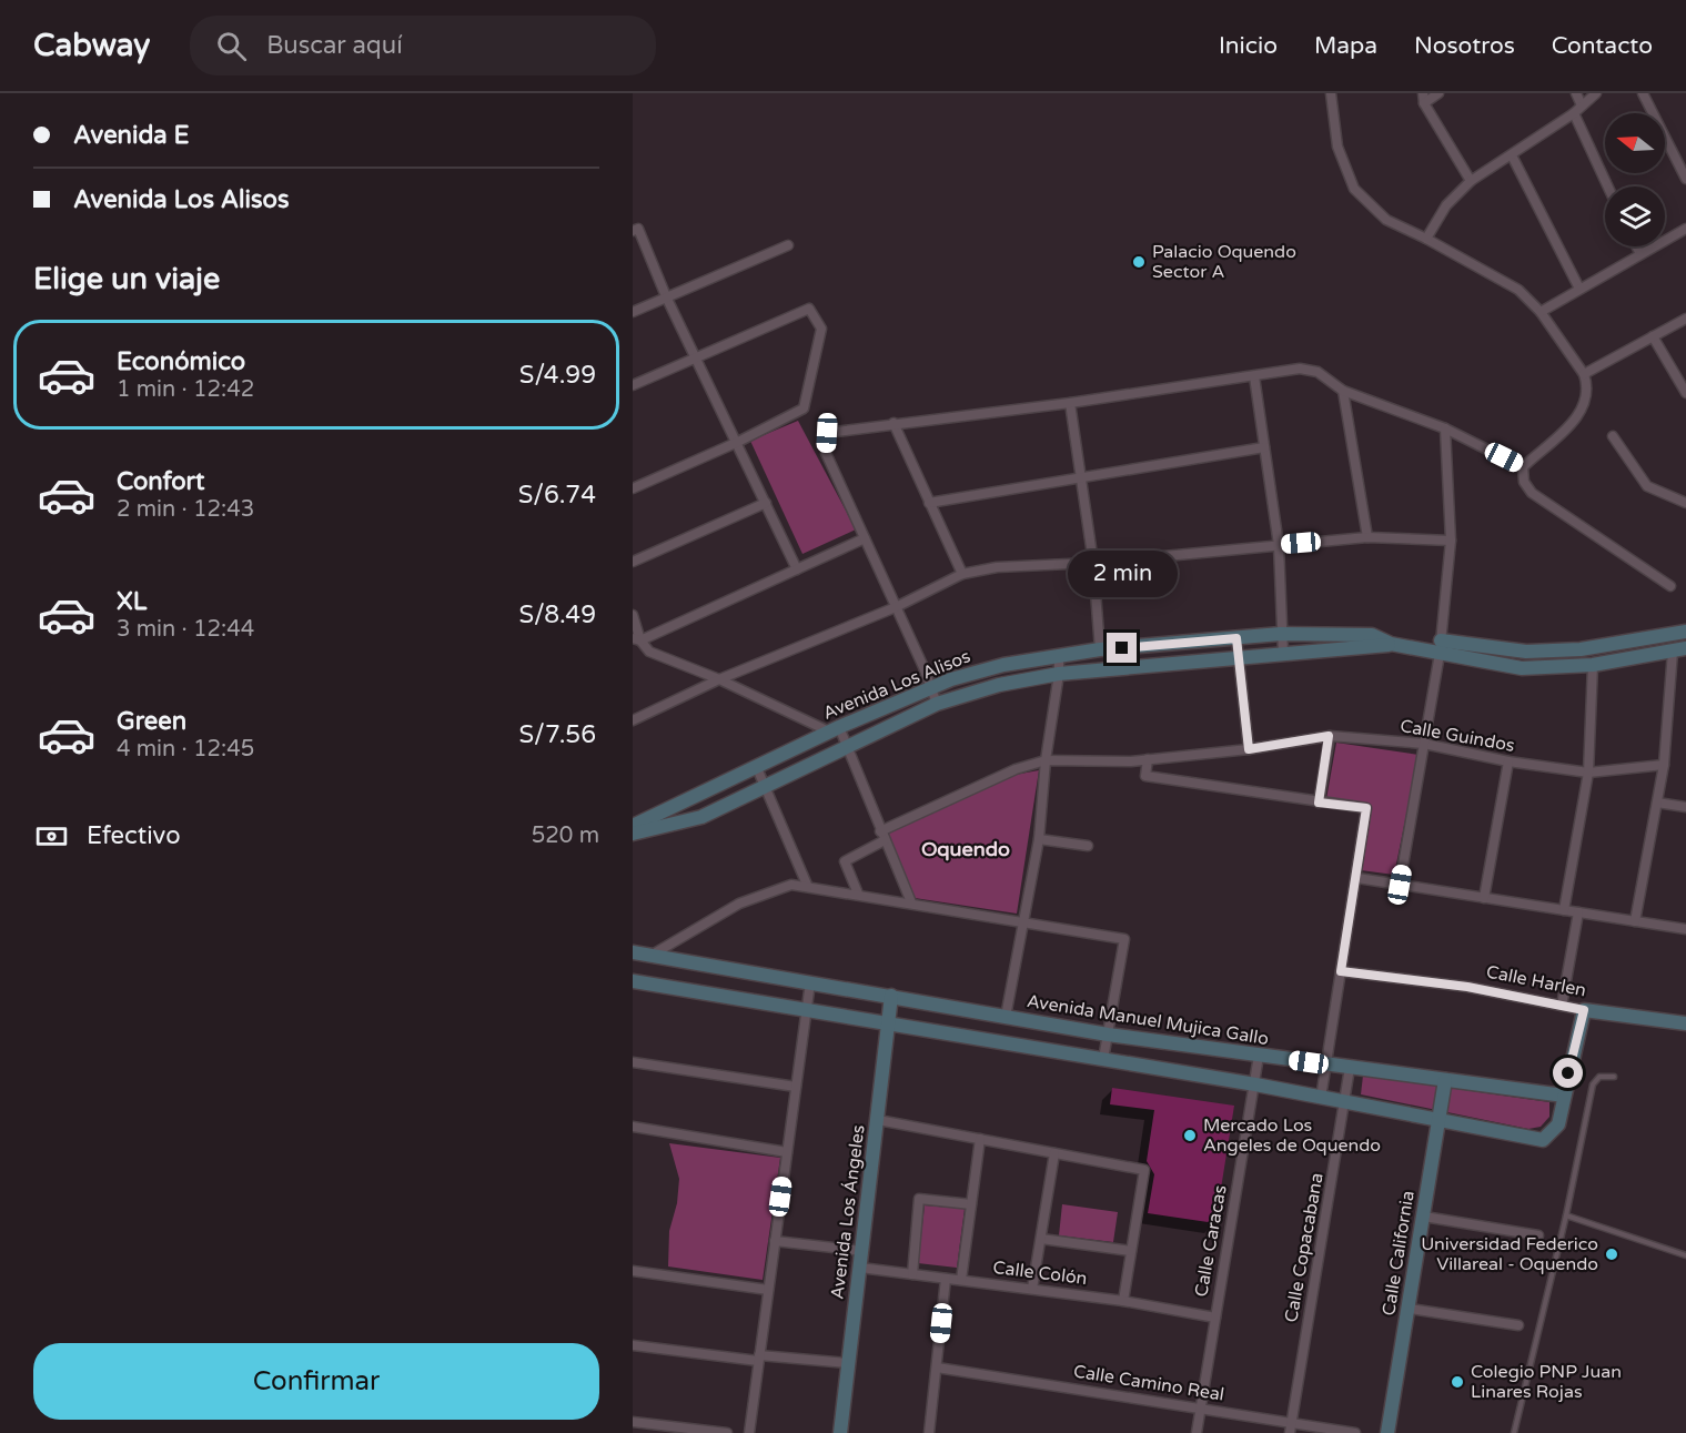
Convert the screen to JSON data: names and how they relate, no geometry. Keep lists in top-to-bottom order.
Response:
{
  "streets": {
    "street": [
      "Avenida Los Alisos",
      "Calle Guindos",
      "Calle Harlen",
      "Avenida Manuel Mujica Gallo",
      "Avenida Los Ángeles",
      "Calle Caracas",
      "Calle Copacabana",
      "Calle California",
      "Calle Colón",
      "Calle Camino Real"
    ]
  },
  "crossings": [
    ["Avenida Manuel Mujica Gallo", "Avenida Los Ángeles"],
    ["Avenida Manuel Mujica Gallo", "Calle Caracas"],
    ["Avenida Manuel Mujica Gallo", "Calle Copacabana"],
    ["Avenida Manuel Mujica Gallo", "Calle California"],
    ["Avenida Los Ángeles", "Calle Colón"],
    ["Calle Caracas", "Calle Colón"],
    ["Calle Caracas", "Calle Camino Real"],
    ["Calle Copacabana", "Calle Camino Real"]
  ],
  "districts": ["Oquendo"],
  "places": [
    "Palacio Oquendo Sector A",
    "Mercado Los Angeles de Oquendo",
    "Universidad Federico Villareal - Oquendo",
    "Colegio PNP Juan Linares Rojas"
  ],
  "north": "left",
  "page": {
    "header": "Cabway",
    "search": "Buscar aquí",
    "nav": [
      "Inicio",
      "Mapa",
      "Nosotros",
      "Contacto"
    ],
    "banner": ["Avenida E", "Avenida Los Alisos"],
    "heading": "Elige un viaje",
    "list": [
      {
        "name": "Económico",
        "note": "1 min · 12:42",
        "value": "S/4.99"
      },
      {
        "name": "Confort",
        "note": "2 min · 12:43",
        "value": "S/6.74"
      },
      {
        "name": "XL",
        "note": "3 min · 12:44",
        "value": "S/8.49"
      },
      {
        "name": "Green",
        "note": "4 min · 12:45",
        "value": "S/7.56"
      }
    ],
    "bubble": "2 min",
    "pay": ["Efectivo", "520 m"],
    "buttons": "Confirmar"
  }
}
